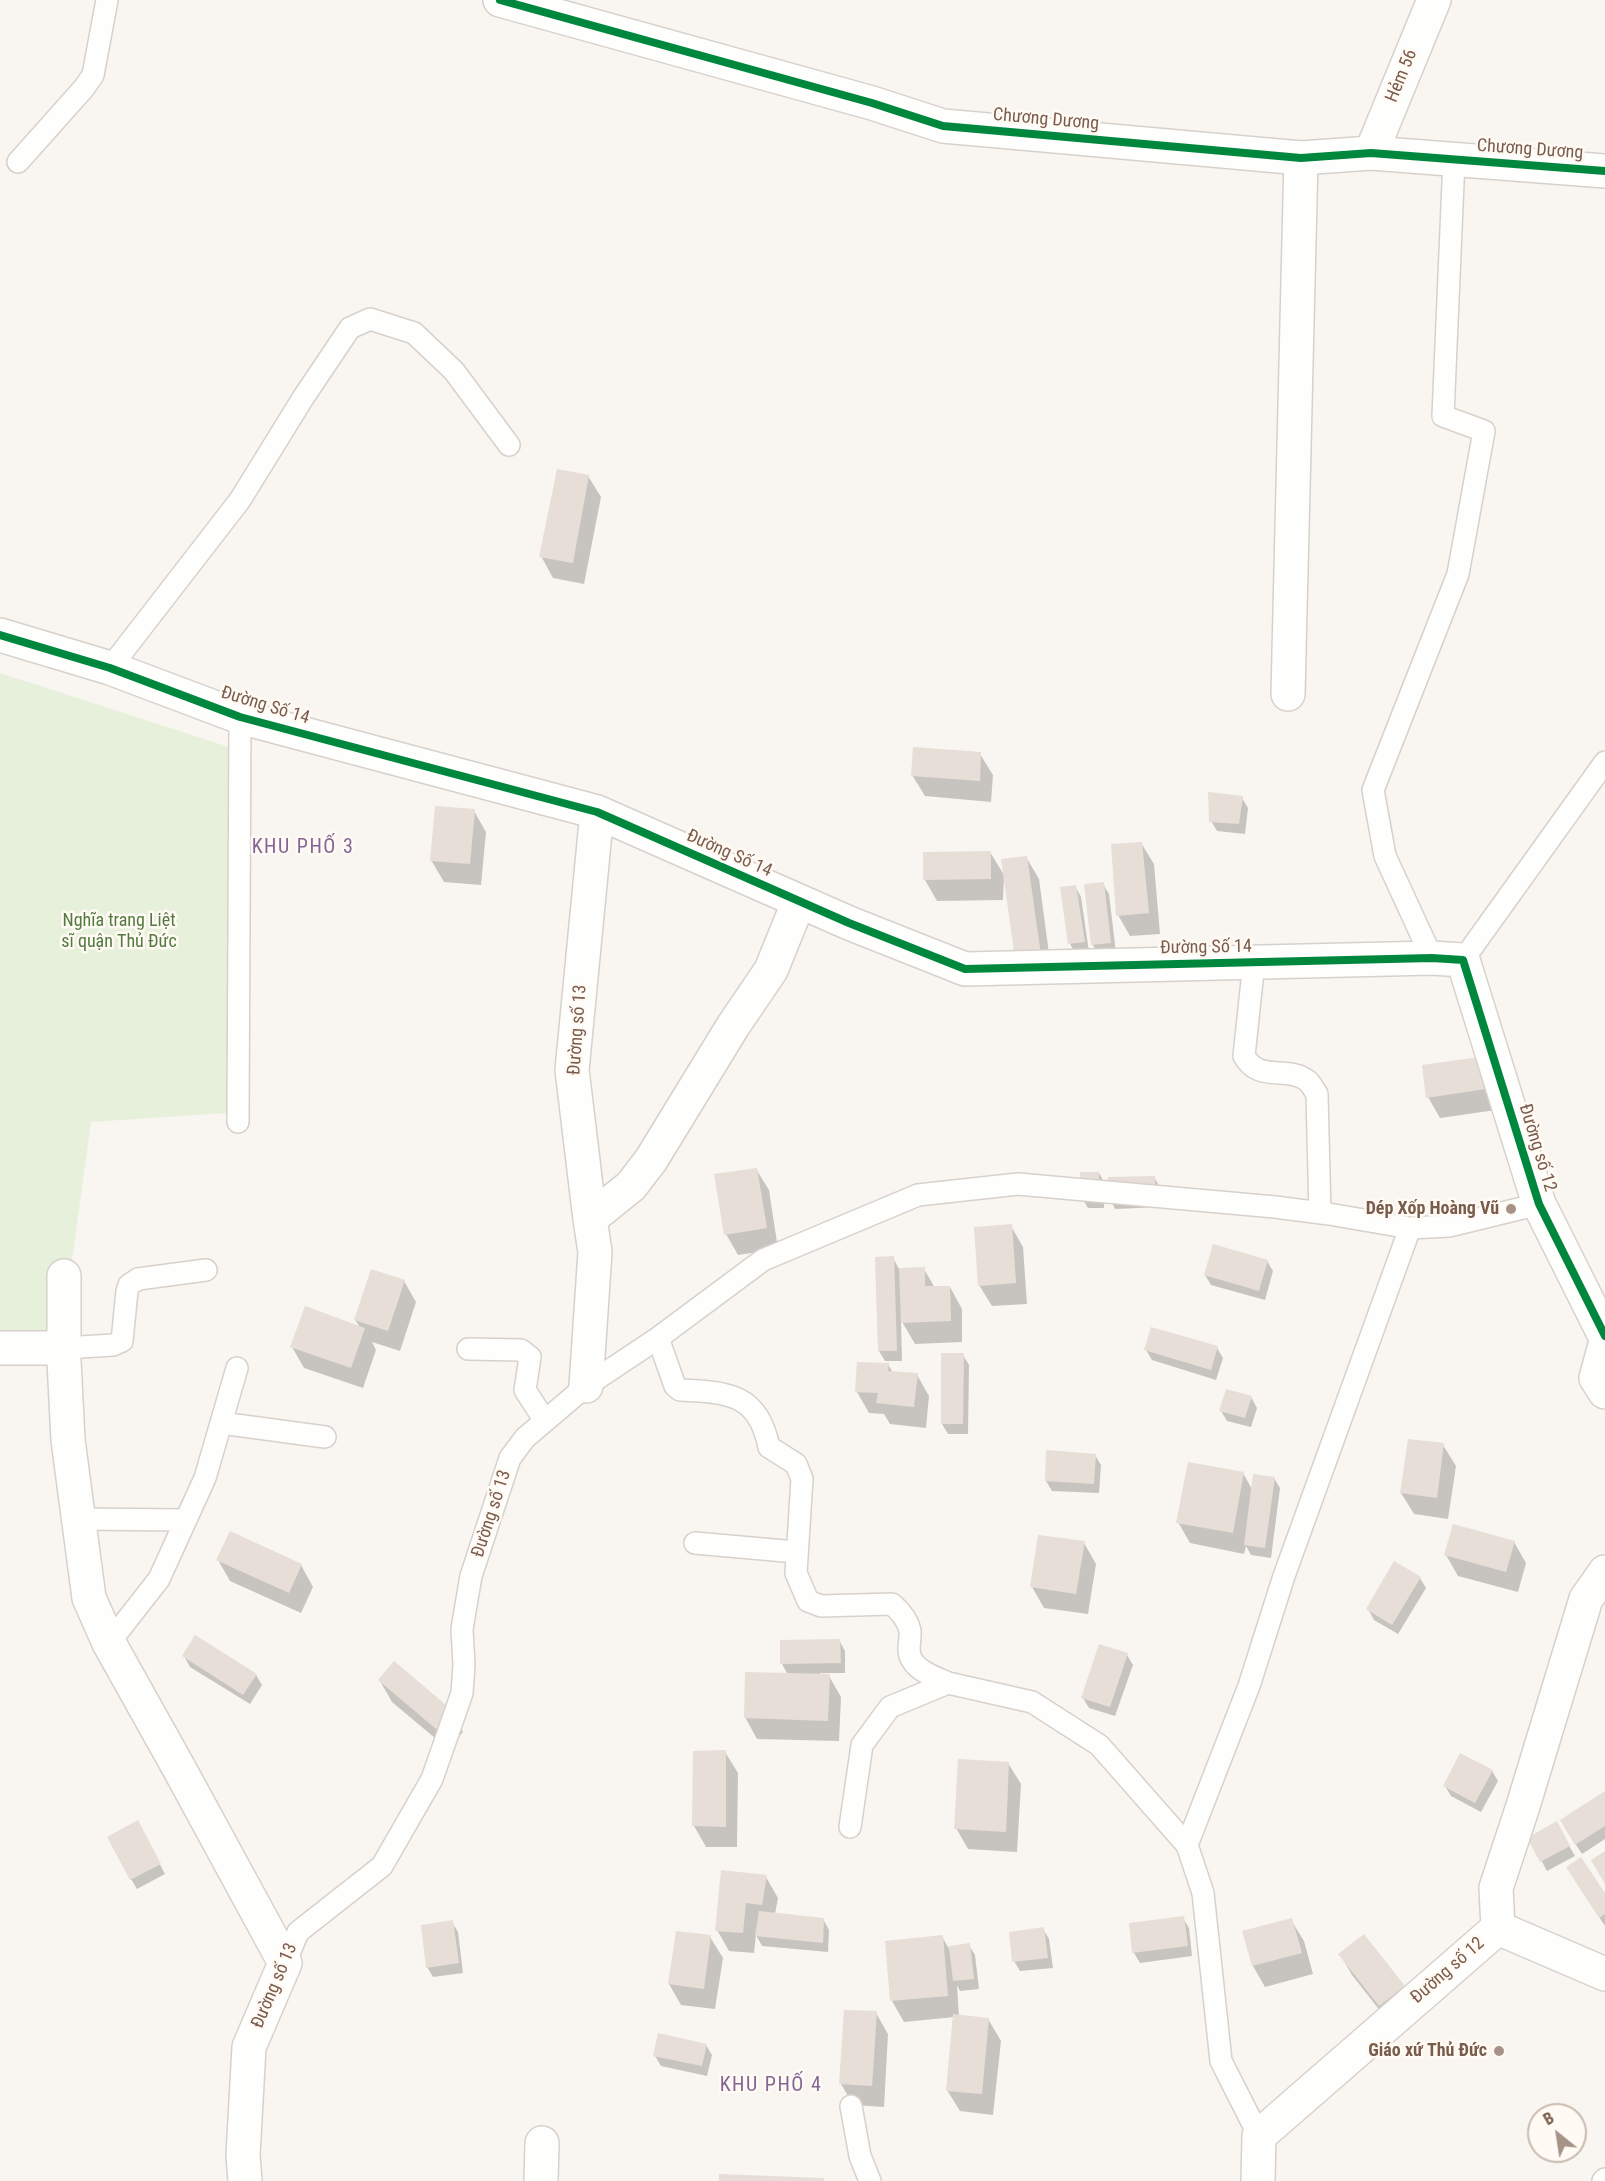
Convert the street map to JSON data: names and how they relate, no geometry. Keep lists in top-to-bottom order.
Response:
{
  "streets": {
    "street": [
      "Hẻm 56",
      "Chương Dương",
      "Đường Số 14",
      "Đường số 13",
      "Đường số 12"
    ]
  },
  "crossings": [
    ["Hẻm 56", "Chương Dương"],
    ["Đường Số 14", "Đường số 13"],
    ["Đường Số 14", "Đường số 12"]
  ],
  "districts": ["KHU PHỐ 3", "KHU PHỐ 4"],
  "parks": ["Nghĩa trang Liệt sĩ quận Thủ Đức"],
  "places": ["Dép Xốp Hoàng Vũ", "Giáo xứ Thủ Đức"],
  "north": "top left"
}
